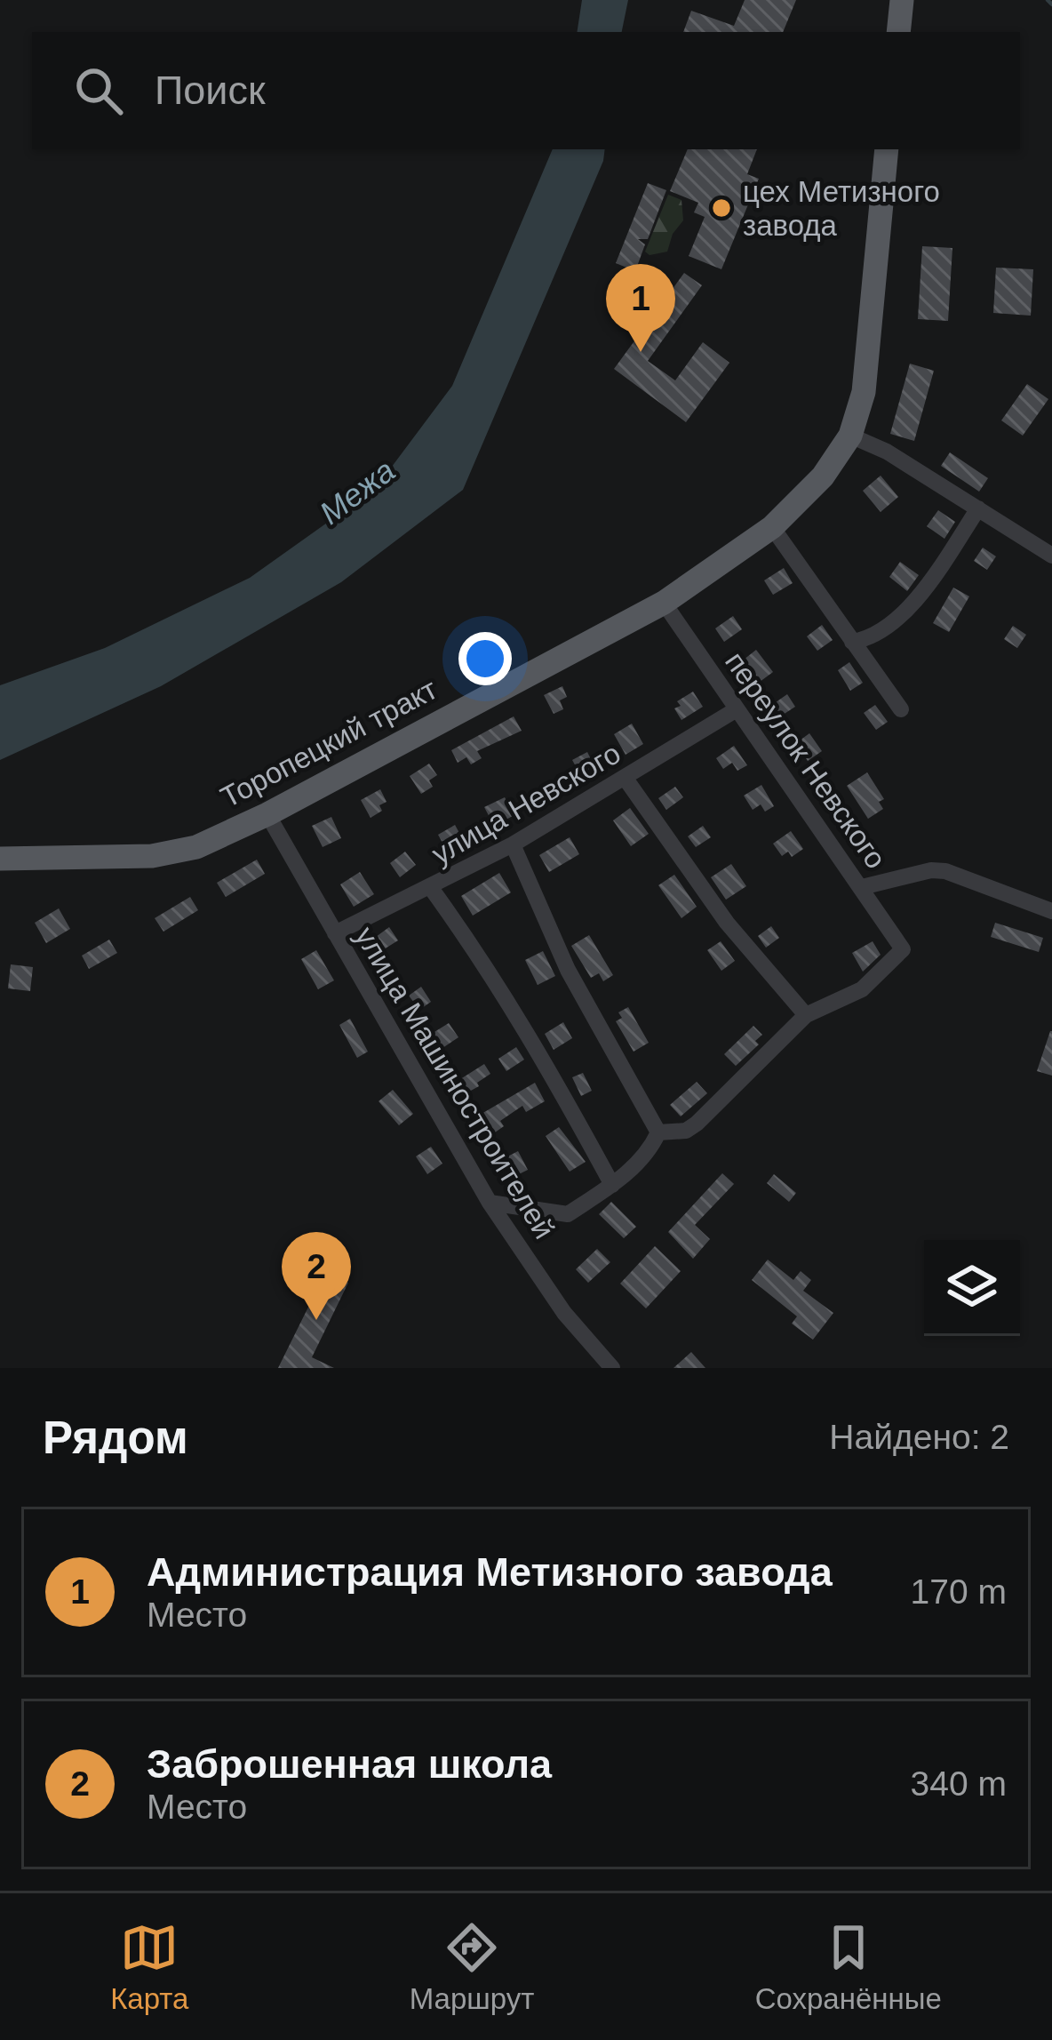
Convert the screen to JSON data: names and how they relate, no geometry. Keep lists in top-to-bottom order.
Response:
{
  "streets": {
    "main road": ["Торопецкий тракт"],
    "street": ["переулок Невского", "улица Невского", "улица Машиностроителей"]
  },
  "crossings": [
    ["Торопецкий тракт", "переулок Невского"],
    ["Торопецкий тракт", "улица Машиностроителей"],
    ["переулок Невского", "улица Невского"],
    ["улица Невского", "улица Машиностроителей"]
  ],
  "water": ["Межа"],
  "places": ["цех Метизного завода"],
  "page": {
    "search": "Поиск",
    "pins": ["1", "2"],
    "heading": ["Рядом", "Найдено: 2"],
    "list": [
      {
        "mark": "1",
        "name": "Администрация Метизного завода",
        "note": "Место",
        "value": "170 m"
      },
      {
        "mark": "2",
        "name": "Заброшенная школа",
        "note": "Место",
        "value": "340 m"
      }
    ],
    "nav": ["Карта", "Маршрут", "Сохранённые"]
  }
}
